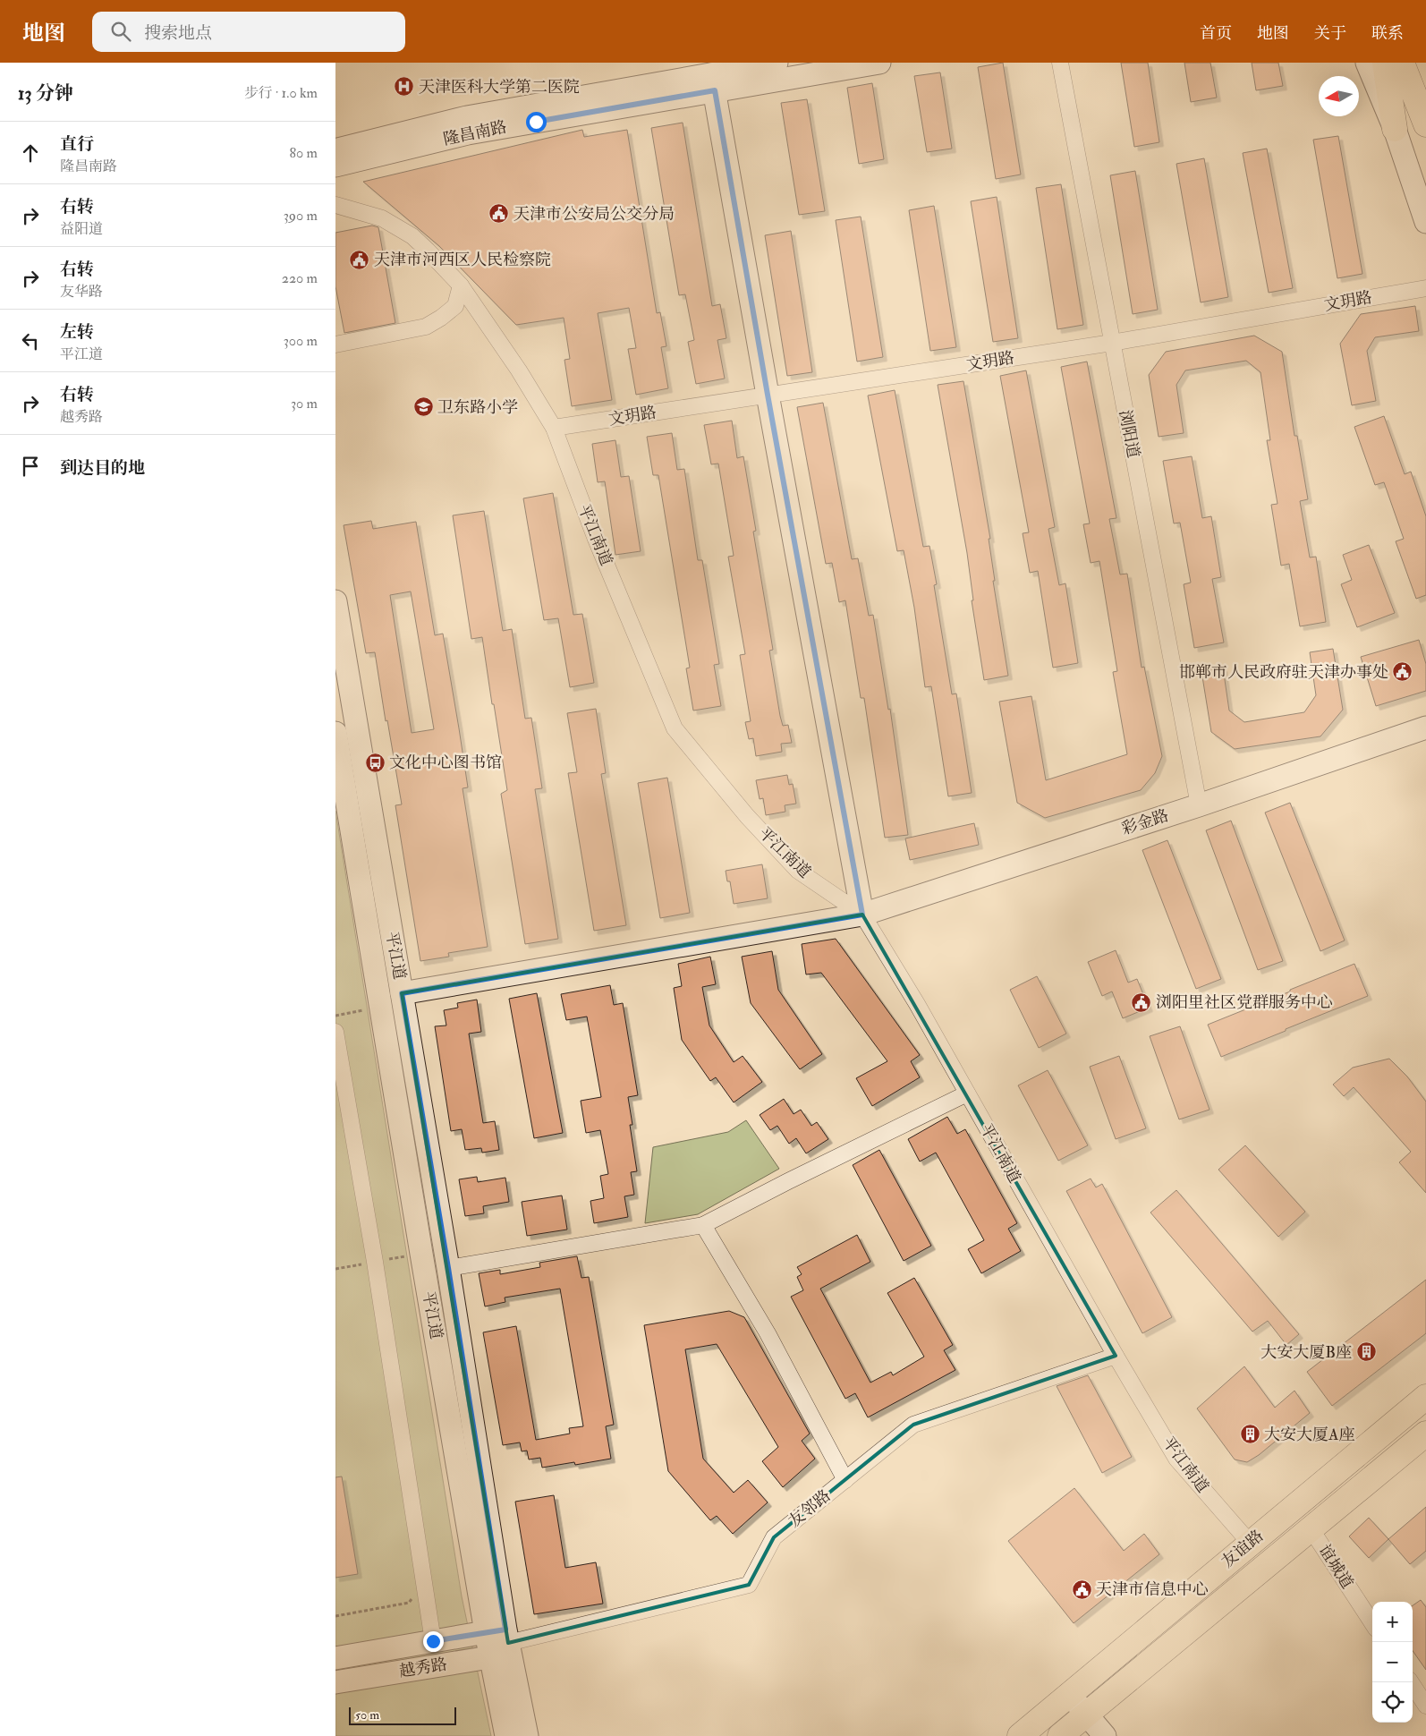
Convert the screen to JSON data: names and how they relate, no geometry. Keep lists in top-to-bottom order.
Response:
{
  "streets": {
    "main road": [
      "隆昌南路",
      "彩金路",
      "平江道",
      "友谊路",
      "越秀路"
    ],
    "street": [
      "文玥路",
      "浏阳道",
      "平江南道",
      "友邻路",
      "谊城道"
    ]
  },
  "crossings": [
    ["文玥路", "浏阳道"],
    ["文玥路", "平江南道"],
    ["浏阳道", "彩金路"],
    ["平江南道", "彩金路"],
    ["平江南道", "友邻路"],
    ["平江南道", "友谊路"],
    ["彩金路", "平江道"],
    ["平江道", "友邻路"],
    ["平江道", "越秀路"],
    ["友邻路", "越秀路"],
    ["友谊路", "谊城道"]
  ],
  "places": {
    "hospital": ["天津医科大学第二医院"],
    "public building": [
      "天津市公安局公交分局",
      "天津市河西区人民检察院",
      "邯郸市人民政府驻天津办事处",
      "浏阳里社区党群服务中心",
      "天津市信息中心"
    ],
    "school or university": ["卫东路小学"],
    "bus stop": ["文化中心图书馆"],
    "building": ["大安大厦B座", "大安大厦A座"]
  },
  "scale_bar": "50 m",
  "north": "left",
  "page": {
    "header": "地图",
    "search": "搜索地点",
    "nav": [
      "首页",
      "地图",
      "关于",
      "联系"
    ],
    "heading": ["13 分钟", "步行 · 1.0 km"],
    "list": [
      ["直行", "隆昌南路", "80 m"],
      ["右转", "益阳道", "390 m"],
      ["右转", "友华路", "220 m"],
      ["左转", "平江道", "300 m"],
      ["右转", "越秀路", "30 m"],
      "到达目的地"
    ],
    "map_buttons": ["+", "−"],
    "scale": "50 m"
  }
}
